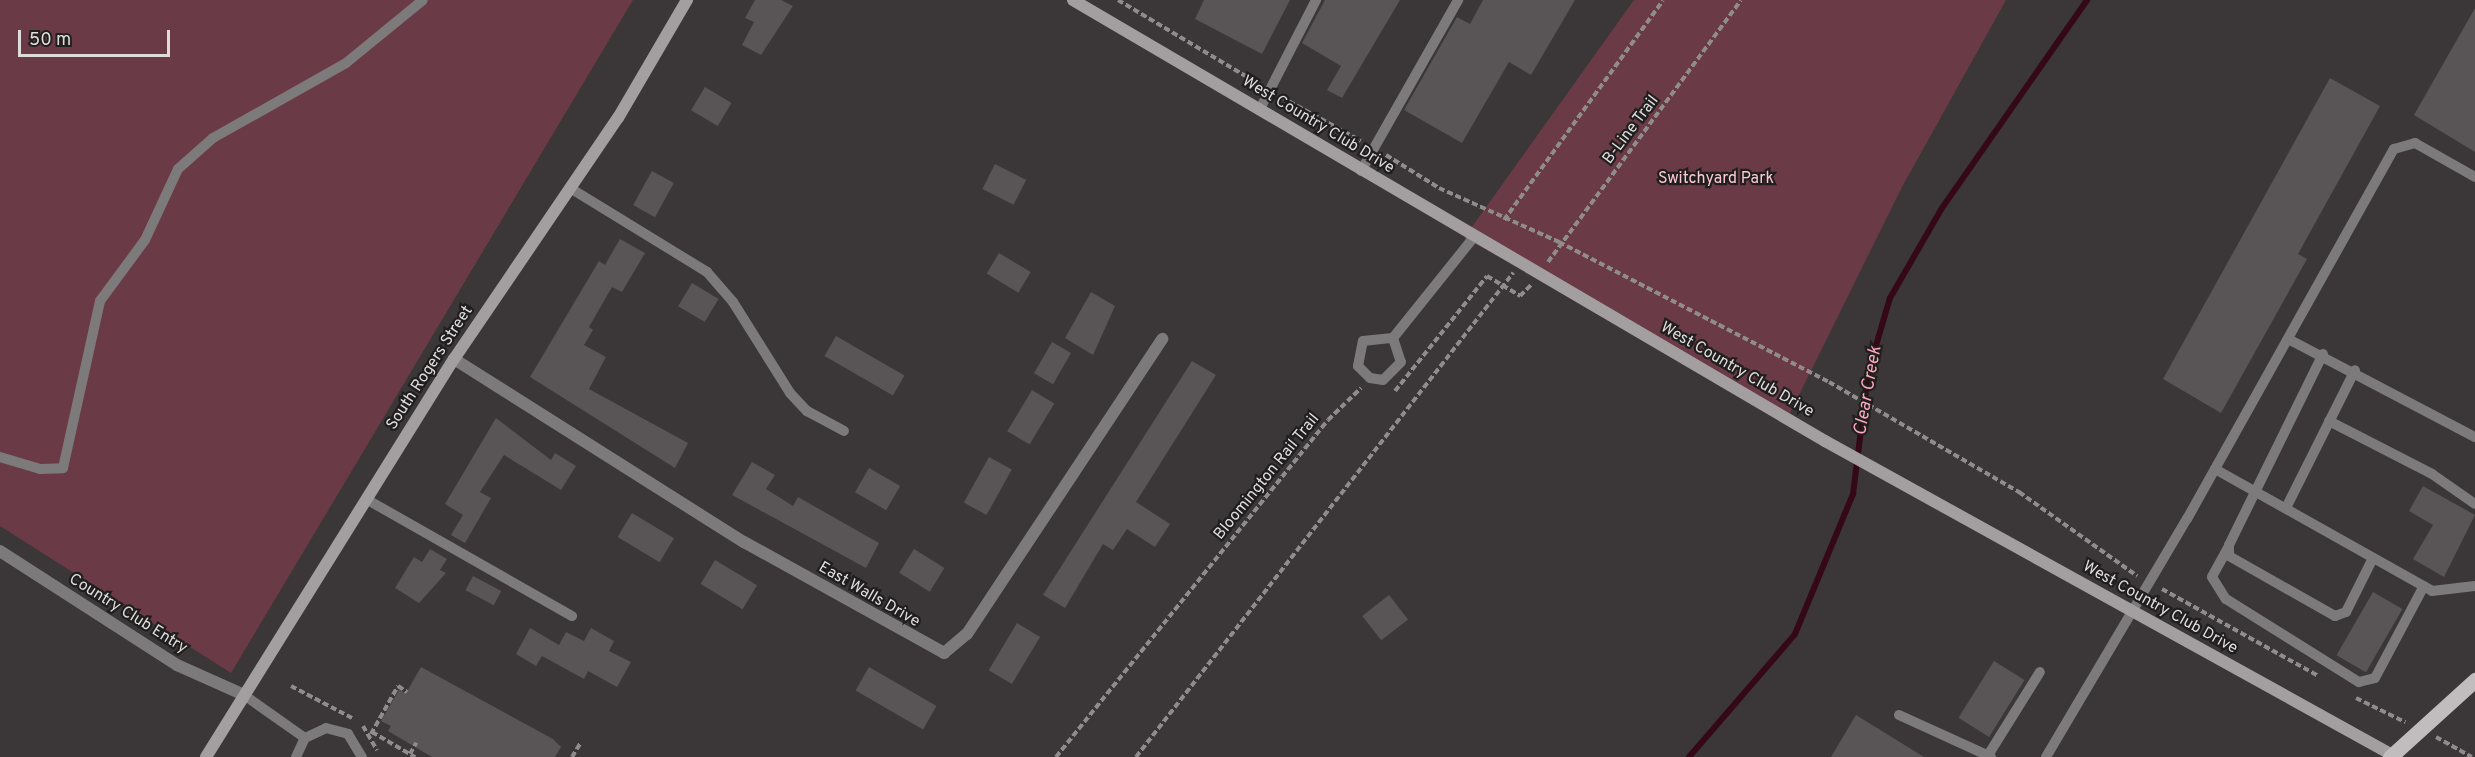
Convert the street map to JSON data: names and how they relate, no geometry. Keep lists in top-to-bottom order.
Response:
{
  "streets": {
    "main road": ["West Country Club Drive", "South Rogers Street"],
    "street": ["East Walls Drive", "Country Club Entry"],
    "path": ["B-Line Trail", "Bloomington Rail Trail"]
  },
  "crossings": [
    ["West Country Club Drive", "B-Line Trail"],
    ["South Rogers Street", "East Walls Drive"],
    ["South Rogers Street", "Country Club Entry"]
  ],
  "water": ["Clear Creek"],
  "parks": ["Switchyard Park"],
  "scale_bar": "50 m"
}
